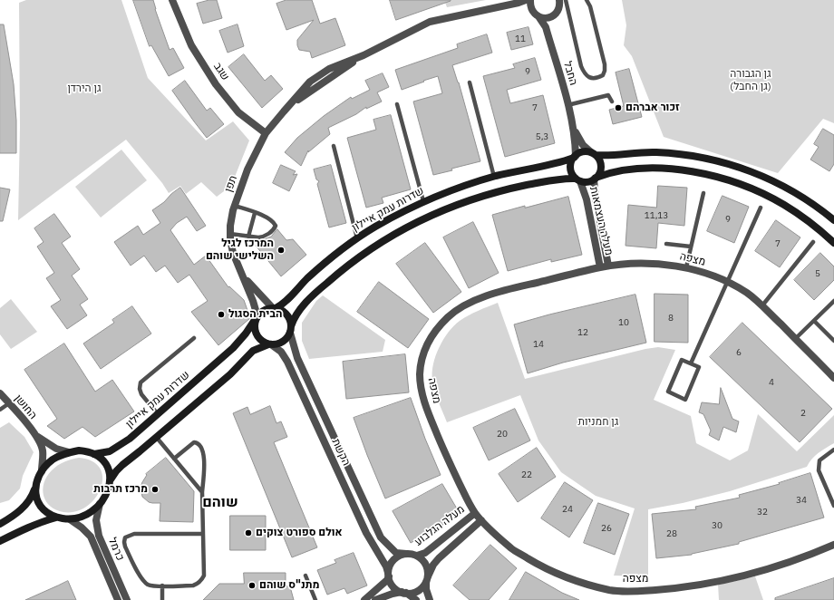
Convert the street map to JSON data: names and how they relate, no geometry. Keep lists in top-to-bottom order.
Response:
{
  "streets": {
    "main road": ["שדרות עמק איילון"],
    "street": [
      "שגב",
      "החבל",
      "תפן",
      "מעלה העצמאות",
      "מצפה",
      "החושן",
      "הקשת",
      "מעלה הגלבוע",
      "כרמל"
    ]
  },
  "crossings": [
    ["שגב", "תפן"],
    ["החבל", "שדרות עמק איילון"],
    ["החבל", "מעלה העצמאות"],
    ["תפן", "שדרות עמק איילון"],
    ["תפן", "הקשת"],
    ["שדרות עמק איילון", "מעלה העצמאות"],
    ["שדרות עמק איילון", "החושן"],
    ["שדרות עמק איילון", "הקשת"],
    ["שדרות עמק איילון", "כרמל"],
    ["מעלה העצמאות", "מצפה"],
    ["מצפה", "מעלה הגלבוע"],
    ["החושן", "כרמל"],
    ["הקשת", "מעלה הגלבוע"]
  ],
  "districts": ["שוהם"],
  "parks": ["גן הגבורה (גן החבל)", "גן הירדן", "גן חמניות"],
  "places": [
    "זכור אברהם",
    "המרכז לגיל השלישי שוהם",
    "הבית הסגול",
    "מרכז תרבות",
    "אולם ספורט צוקים",
    "מתנ\"ס שוהם"
  ],
  "house_numbers": [
    "11",
    "9",
    "7",
    "5,3",
    "11,13",
    "9",
    "7",
    "5",
    "8",
    "10",
    "12",
    "14",
    "6",
    "4",
    "2",
    "20",
    "22",
    "34",
    "24",
    "32",
    "30",
    "26",
    "28"
  ]
}
